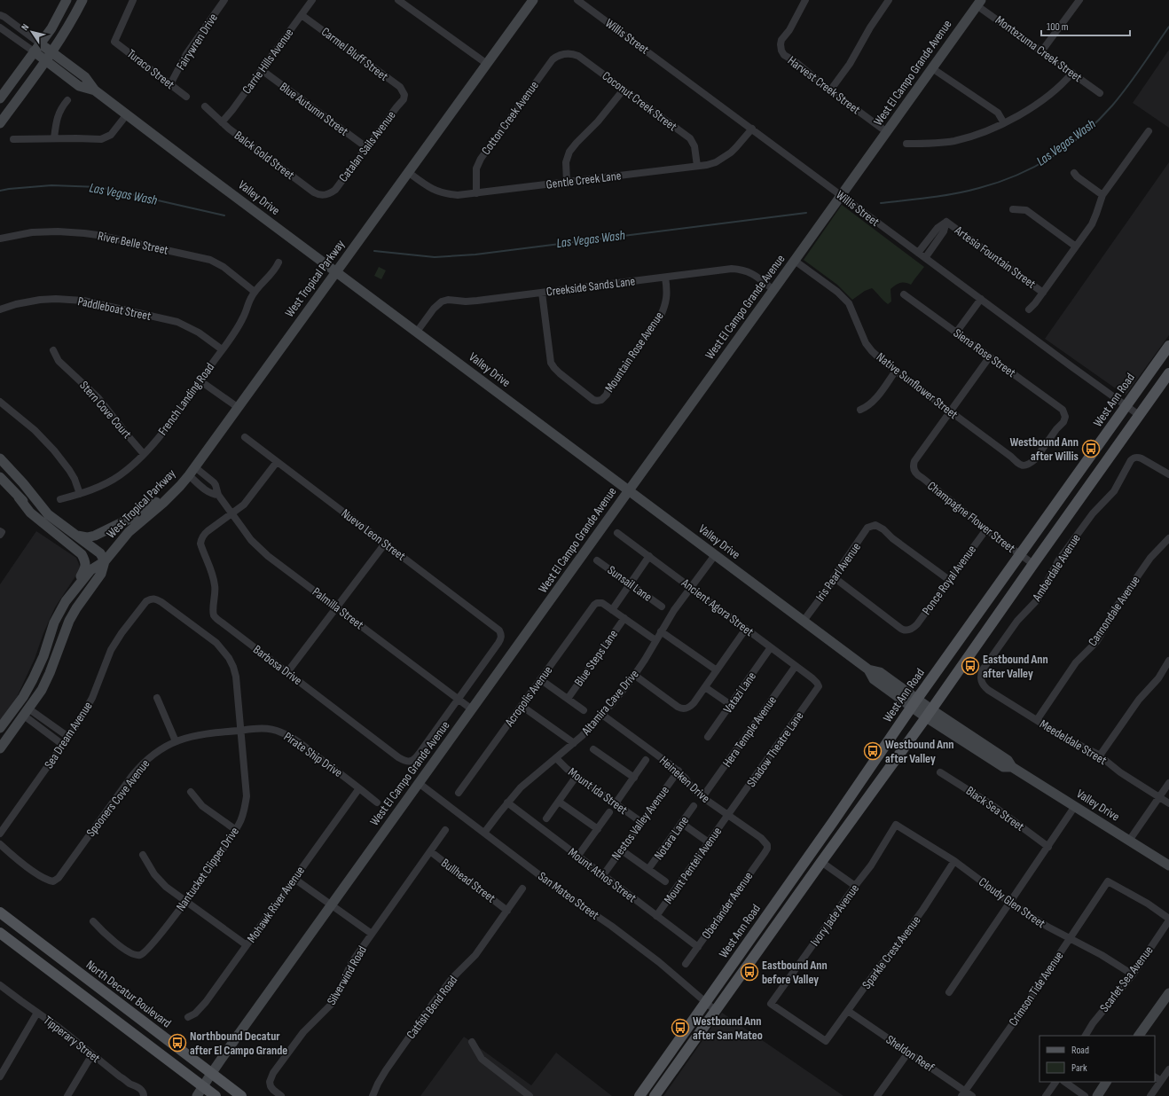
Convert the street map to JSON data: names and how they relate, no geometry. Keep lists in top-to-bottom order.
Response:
{
  "streets": {
    "main road": ["West Ann Road", "North Decatur Boulevard"],
    "street": [
      "Willis Street",
      "Fairywren Drive",
      "Montezuma Creek Street",
      "Carmel Bluff Street",
      "Carrie Hills Avenue",
      "Turaco Street",
      "West El Campo Grande Avenue",
      "Harvest Creek Street",
      "Coconut Creek Street",
      "Blue Autumn Street",
      "Cotton Creek Avenue",
      "Catalan Sails Avenue",
      "Balck Gold Street",
      "Gentle Creek Lane",
      "Valley Drive",
      "River Belle Street",
      "Artesia Fountain Street",
      "West Tropical Parkway",
      "Creekside Sands Lane",
      "Paddleboat Street",
      "Mountain Rose Avenue",
      "Siena Rose Street",
      "Native Sunflower Street",
      "French Landing Road",
      "Stern Cove Court",
      "Champagne Flower Street",
      "Nuevo Leon Street",
      "Amberdale Avenue",
      "Iris Pearl Avenue",
      "Ponce Royal Avenue",
      "Sunsail Lane",
      "Ancient Agora Street",
      "Palmilla Street",
      "Cannondale Avenue",
      "Blue Steps Lane",
      "Barbosa Drive",
      "Vatazi Lane",
      "Acropolis Avenue",
      "Altamira Cave Drive",
      "Hera Temple Avenue",
      "Sea Dream Avenue",
      "Meedeldale Street",
      "Shadow Theatre Lane",
      "Pirate Ship Drive",
      "Heineken Drive",
      "Mount Ida Street",
      "Spooners Cove Avenue",
      "Black Sea Street",
      "Nestos Valley Avenue",
      "Notara Lane",
      "Mount Penteli Avenue",
      "Nantucket Clipper Drive",
      "Mount Athos Street",
      "Bullhead Street",
      "San Mateo Street",
      "Cloudy Glen Street",
      "Mohawk River Avenue",
      "Oberlander Avenue",
      "Ivory Jade Avenue",
      "Sparkle Crest Avenue",
      "Silverwind Road",
      "Scarlet Sea Avenue",
      "Crimson Tide Avenue",
      "Catfish Bend Road",
      "Tipperary Street",
      "Sheldon Reef"
    ]
  },
  "crossings": [
    ["Willis Street", "West El Campo Grande Avenue"],
    ["Willis Street", "Gentle Creek Lane"],
    ["Willis Street", "West Ann Road"],
    ["Fairywren Drive", "Turaco Street"],
    ["Montezuma Creek Street", "West El Campo Grande Avenue"],
    ["Carmel Bluff Street", "Carrie Hills Avenue"],
    ["Carmel Bluff Street", "Catalan Sails Avenue"],
    ["Carrie Hills Avenue", "Blue Autumn Street"],
    ["Carrie Hills Avenue", "Balck Gold Street"],
    ["West El Campo Grande Avenue", "Harvest Creek Street"],
    ["West El Campo Grande Avenue", "Valley Drive"],
    ["West El Campo Grande Avenue", "Creekside Sands Lane"],
    ["West El Campo Grande Avenue", "Native Sunflower Street"],
    ["West El Campo Grande Avenue", "Palmilla Street"],
    ["West El Campo Grande Avenue", "San Mateo Street"],
    ["West El Campo Grande Avenue", "North Decatur Boulevard"],
    ["Coconut Creek Street", "Cotton Creek Avenue"],
    ["Coconut Creek Street", "Gentle Creek Lane"],
    ["Blue Autumn Street", "Catalan Sails Avenue"],
    ["Cotton Creek Avenue", "Gentle Creek Lane"],
    ["Catalan Sails Avenue", "Balck Gold Street"],
    ["Gentle Creek Lane", "West Tropical Parkway"],
    ["Valley Drive", "West Tropical Parkway"],
    ["Valley Drive", "Creekside Sands Lane"],
    ["Valley Drive", "West Ann Road"],
    ["Valley Drive", "Iris Pearl Avenue"],
    ["Valley Drive", "Altamira Cave Drive"],
    ["River Belle Street", "French Landing Road"],
    ["West Tropical Parkway", "Palmilla Street"],
    ["Creekside Sands Lane", "Mountain Rose Avenue"],
    ["Paddleboat Street", "French Landing Road"],
    ["Siena Rose Street", "Native Sunflower Street"],
    ["Native Sunflower Street", "Champagne Flower Street"],
    ["French Landing Road", "Stern Cove Court"],
    ["West Ann Road", "Champagne Flower Street"],
    ["West Ann Road", "San Mateo Street"],
    ["Champagne Flower Street", "Ponce Royal Avenue"],
    ["Nuevo Leon Street", "Palmilla Street"],
    ["Nuevo Leon Street", "Barbosa Drive"],
    ["Amberdale Avenue", "Meedeldale Street"],
    ["Iris Pearl Avenue", "Ponce Royal Avenue"],
    ["Ancient Agora Street", "Vatazi Lane"],
    ["Ancient Agora Street", "Altamira Cave Drive"],
    ["Ancient Agora Street", "Hera Temple Avenue"],
    ["Ancient Agora Street", "Shadow Theatre Lane"],
    ["Palmilla Street", "Barbosa Drive"],
    ["Cannondale Avenue", "Meedeldale Street"],
    ["Altamira Cave Drive", "Heineken Drive"],
    ["Altamira Cave Drive", "Mount Ida Street"],
    ["Altamira Cave Drive", "Mount Athos Street"],
    ["Altamira Cave Drive", "San Mateo Street"],
    ["Hera Temple Avenue", "Heineken Drive"],
    ["Sea Dream Avenue", "Nantucket Clipper Drive"],
    ["Shadow Theatre Lane", "Heineken Drive"],
    ["Shadow Theatre Lane", "Mount Penteli Avenue"],
    ["Pirate Ship Drive", "Spooners Cove Avenue"],
    ["Pirate Ship Drive", "Nantucket Clipper Drive"],
    ["Pirate Ship Drive", "Mohawk River Avenue"],
    ["Heineken Drive", "Nestos Valley Avenue"],
    ["Heineken Drive", "Mount Penteli Avenue"],
    ["Heineken Drive", "Oberlander Avenue"],
    ["Mount Ida Street", "Nestos Valley Avenue"],
    ["Spooners Cove Avenue", "Nantucket Clipper Drive"],
    ["Nestos Valley Avenue", "Mount Athos Street"],
    ["Mount Penteli Avenue", "Mount Athos Street"],
    ["Mount Athos Street", "Oberlander Avenue"],
    ["Bullhead Street", "Silverwind Road"],
    ["Bullhead Street", "Catfish Bend Road"],
    ["Cloudy Glen Street", "Ivory Jade Avenue"],
    ["Cloudy Glen Street", "Sparkle Crest Avenue"],
    ["Cloudy Glen Street", "Scarlet Sea Avenue"],
    ["Cloudy Glen Street", "Crimson Tide Avenue"],
    ["Ivory Jade Avenue", "Sparkle Crest Avenue"],
    ["Sparkle Crest Avenue", "Sheldon Reef"],
    ["Scarlet Sea Avenue", "Crimson Tide Avenue"],
    ["Crimson Tide Avenue", "Sheldon Reef"]
  ],
  "water": ["Las Vegas Wash"],
  "places": {
    "bus stop": [
      "Westbound Ann after Willis",
      "Eastbound Ann after Valley",
      "Westbound Ann after Valley",
      "Eastbound Ann before Valley",
      "Westbound Ann after San Mateo",
      "Northbound Decatur after El Campo Grande"
    ]
  },
  "legend": ["Road", "Park"],
  "scale_bar": "100 m",
  "north": "top left"
}
